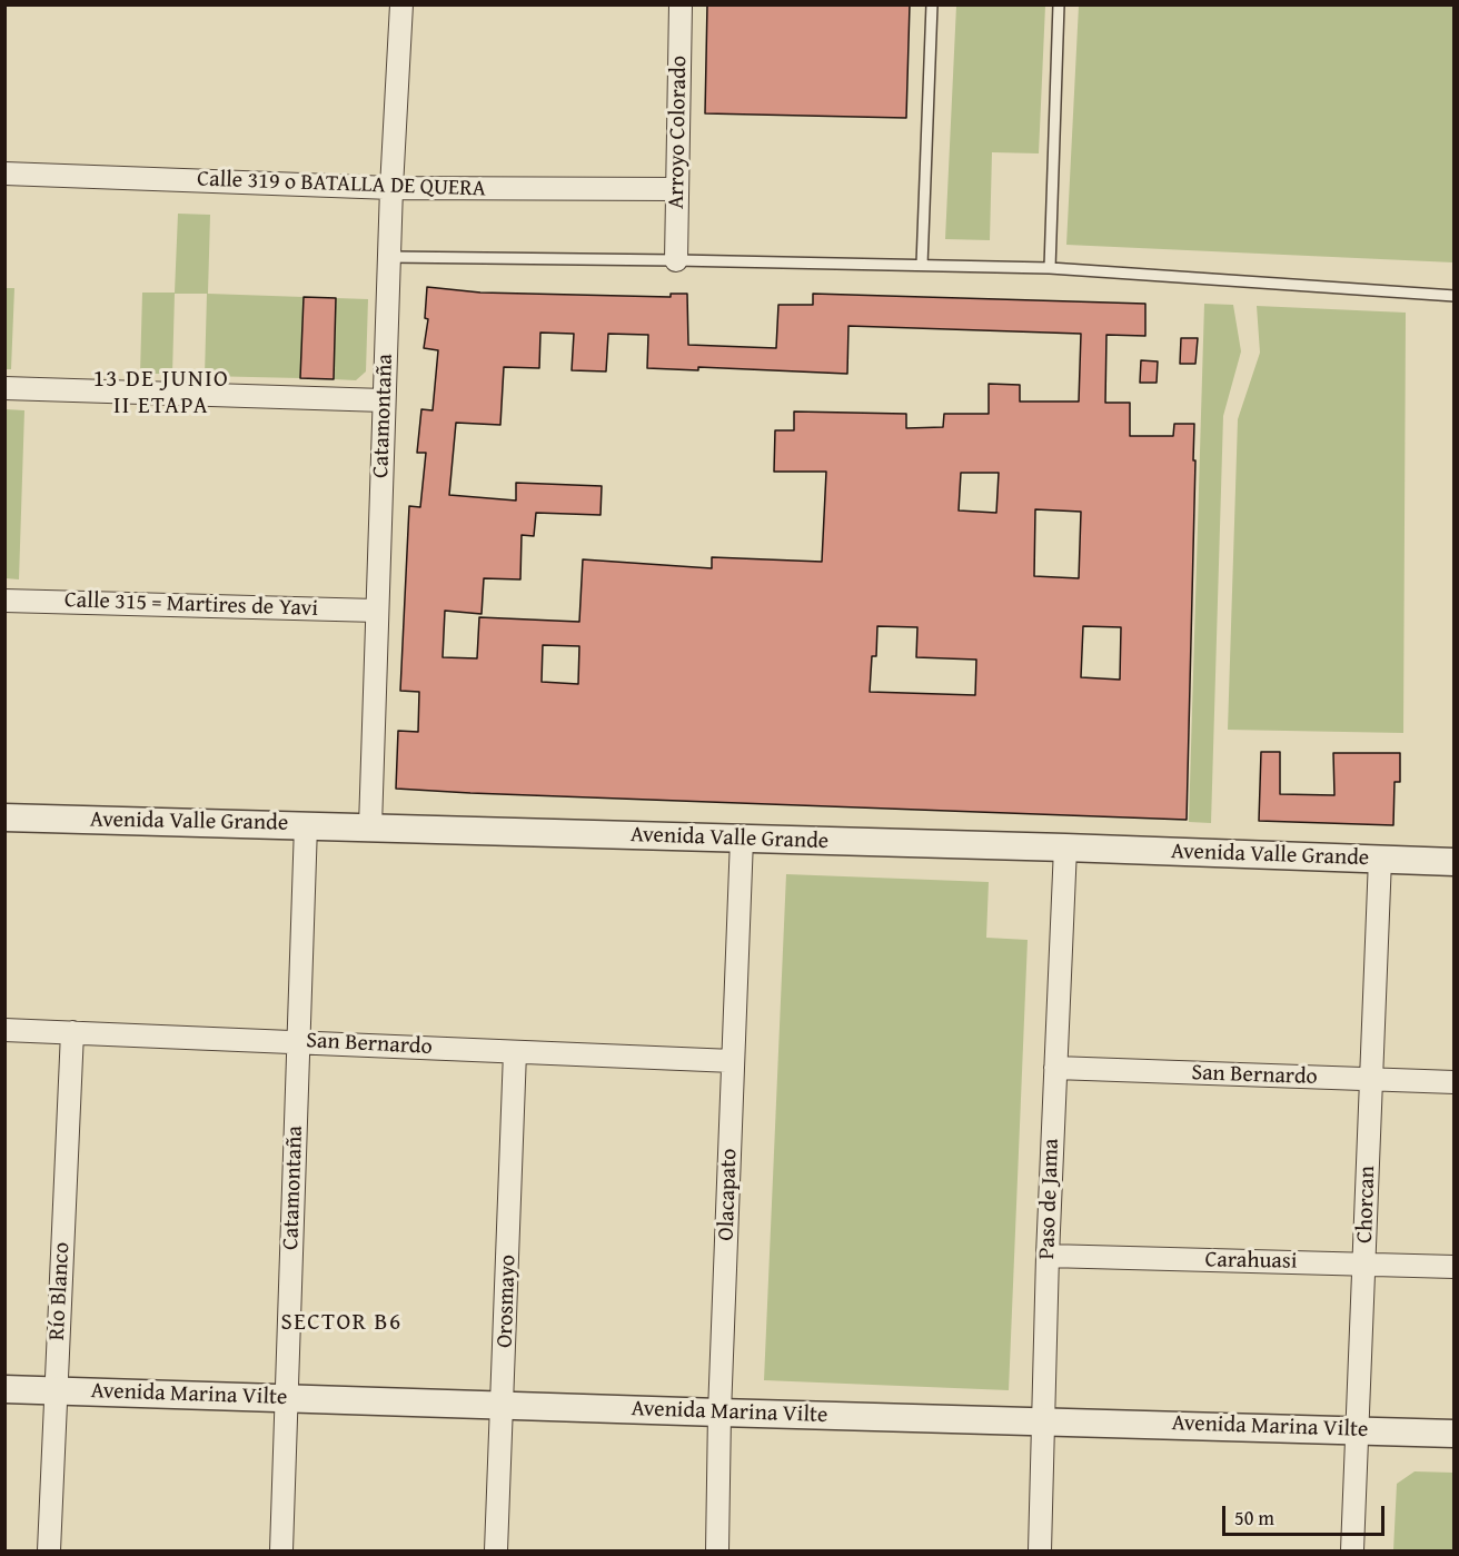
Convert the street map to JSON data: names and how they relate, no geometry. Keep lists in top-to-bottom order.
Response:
{
  "streets": {
    "street": [
      "Arroyo Colorado",
      "Calle 319 o BATALLA DE QUERA",
      "Catamontaña",
      "Calle 315 = Martires de Yavi",
      "Avenida Valle Grande",
      "San Bernardo",
      "Olacapato",
      "Paso de Jama",
      "Chorcan",
      "Carahuasi",
      "Río Blanco",
      "Orosmayo",
      "Avenida Marina Vilte"
    ]
  },
  "crossings": [
    ["Arroyo Colorado", "Calle 319 o BATALLA DE QUERA"],
    ["Calle 319 o BATALLA DE QUERA", "Catamontaña"],
    ["Catamontaña", "Calle 315 = Martires de Yavi"],
    ["Catamontaña", "Avenida Valle Grande"],
    ["Catamontaña", "San Bernardo"],
    ["Catamontaña", "Avenida Marina Vilte"],
    ["Avenida Valle Grande", "Olacapato"],
    ["Avenida Valle Grande", "Paso de Jama"],
    ["Avenida Valle Grande", "Chorcan"],
    ["San Bernardo", "Olacapato"],
    ["San Bernardo", "Paso de Jama"],
    ["San Bernardo", "Chorcan"],
    ["San Bernardo", "Río Blanco"],
    ["San Bernardo", "Orosmayo"],
    ["Olacapato", "Avenida Marina Vilte"],
    ["Paso de Jama", "Carahuasi"],
    ["Paso de Jama", "Avenida Marina Vilte"],
    ["Chorcan", "Carahuasi"],
    ["Chorcan", "Avenida Marina Vilte"],
    ["Río Blanco", "Avenida Marina Vilte"],
    ["Orosmayo", "Avenida Marina Vilte"]
  ],
  "districts": ["13 DE JUNIO II ETAPA", "SECTOR B6"],
  "scale_bar": "50 m"
}
